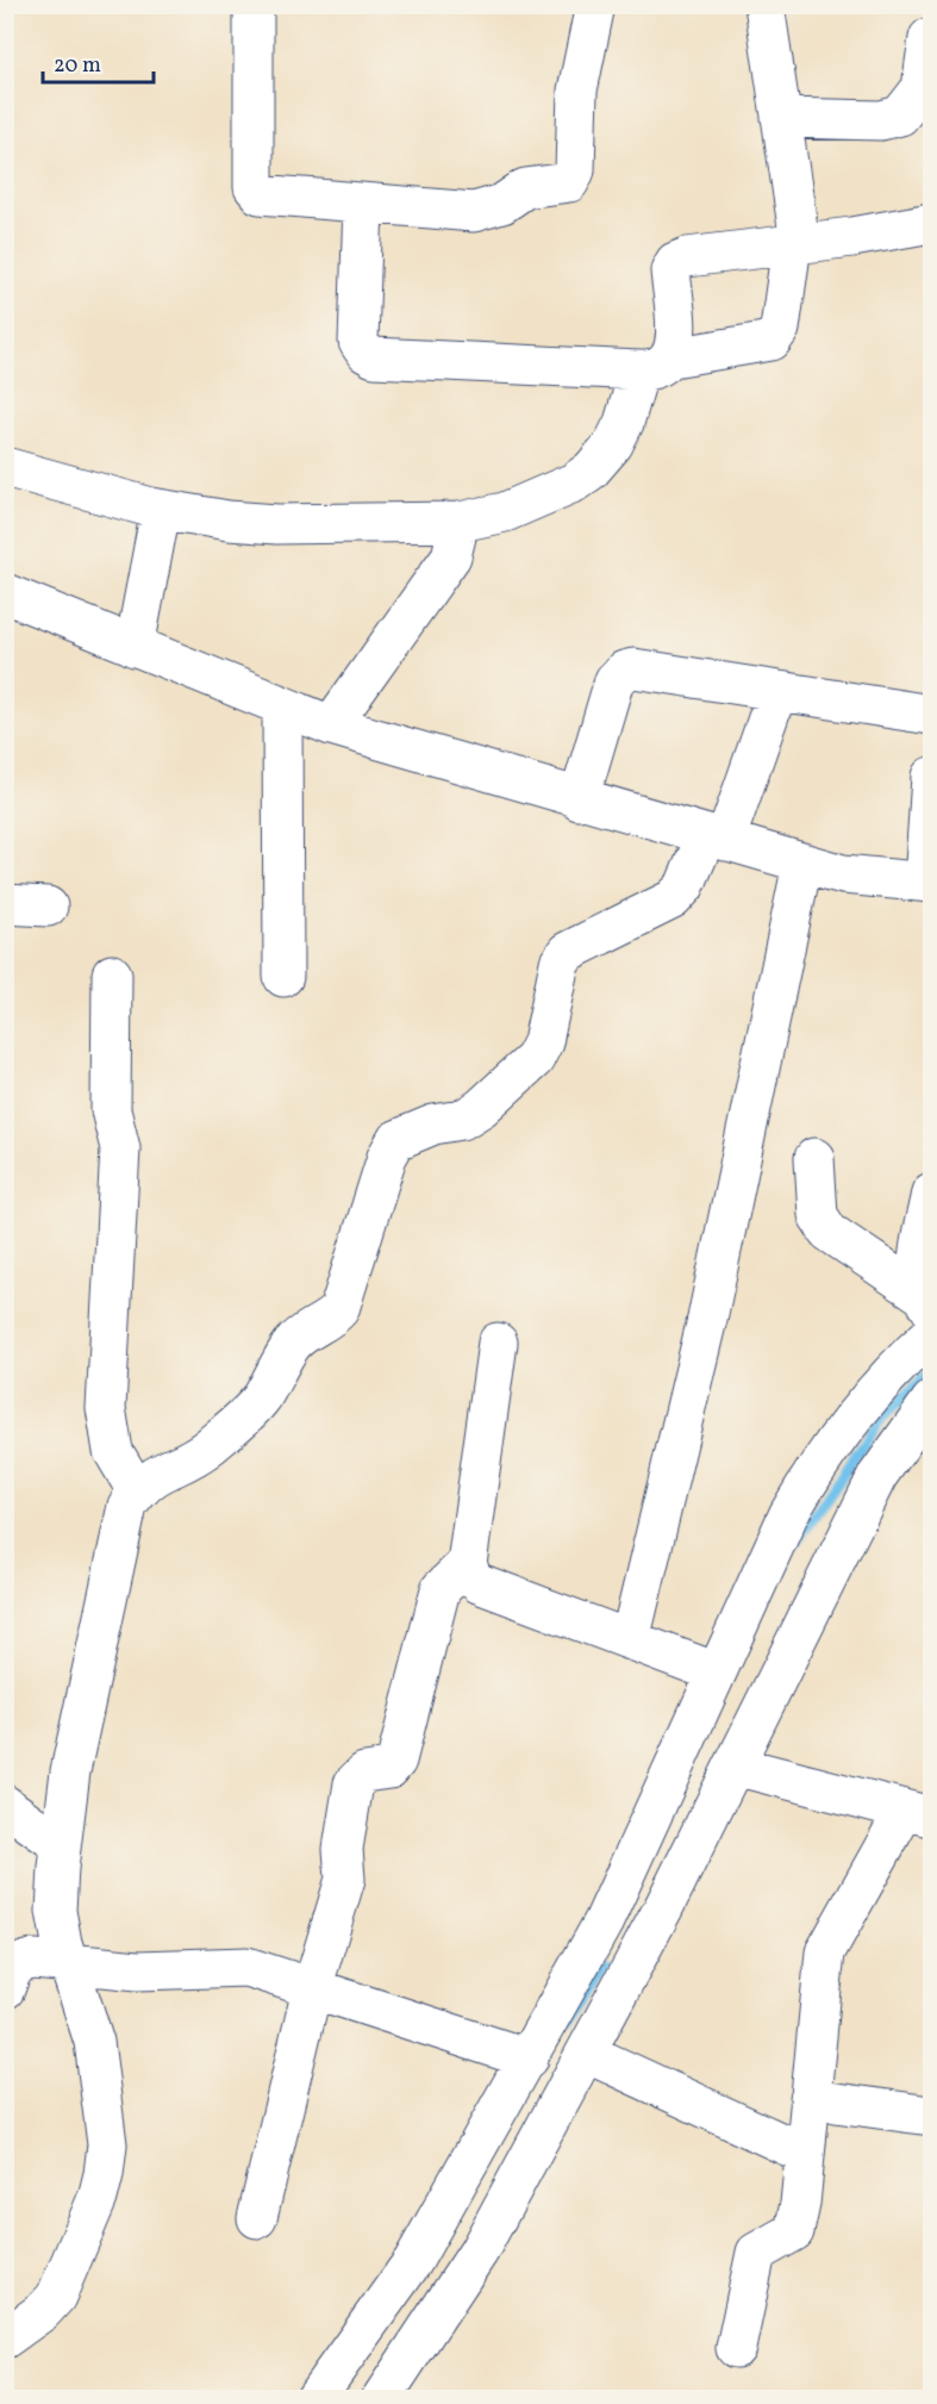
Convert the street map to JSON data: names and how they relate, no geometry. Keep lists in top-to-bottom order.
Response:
{
  "scale_bar": "20 m"
}
